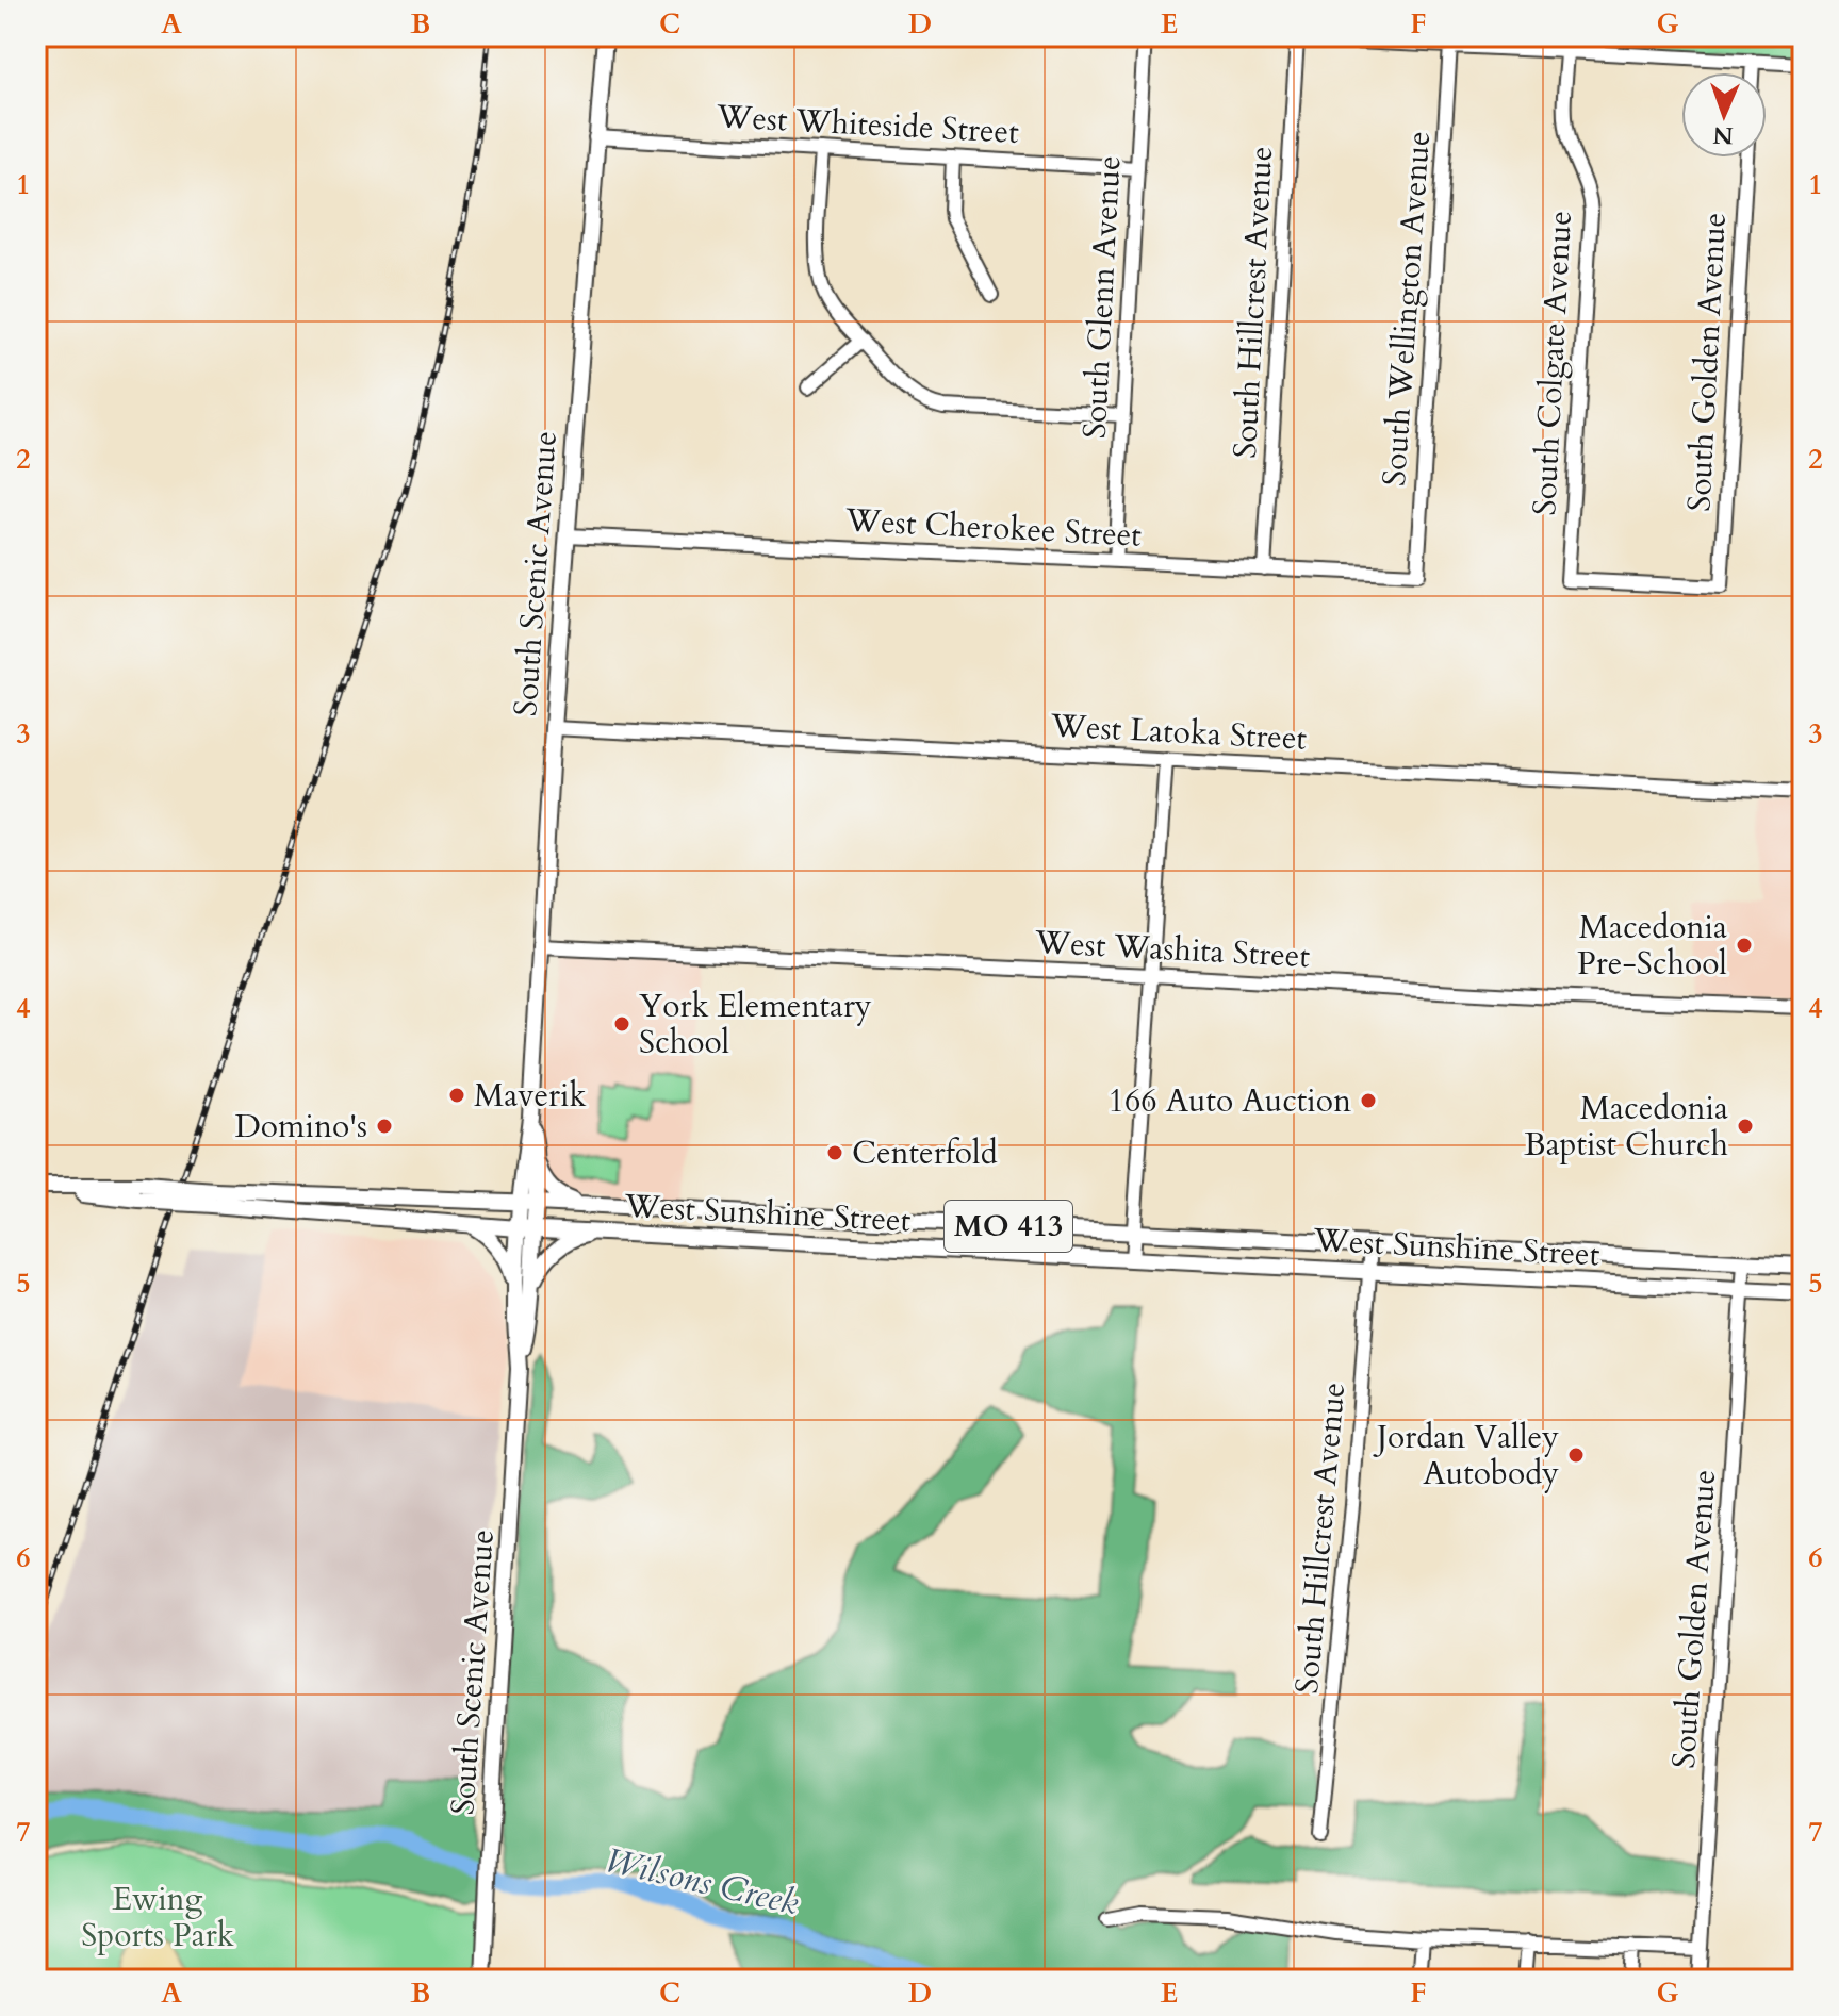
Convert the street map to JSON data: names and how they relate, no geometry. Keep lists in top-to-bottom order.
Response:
{
  "streets": {
    "main road": ["South Scenic Avenue", "West Sunshine Street", "MO 413"],
    "street": [
      "West Whiteside Street",
      "South Glenn Avenue",
      "South Hillcrest Avenue",
      "South Wellington Avenue",
      "South Golden Avenue",
      "South Colgate Avenue",
      "West Cherokee Street",
      "West Latoka Street",
      "West Washita Street"
    ]
  },
  "crossings": [
    ["West Whiteside Street", "South Glenn Avenue"],
    ["West Whiteside Street", "South Scenic Avenue"],
    ["South Glenn Avenue", "West Cherokee Street"],
    ["South Hillcrest Avenue", "West Cherokee Street"],
    ["South Hillcrest Avenue", "West Sunshine Street"],
    ["South Wellington Avenue", "West Cherokee Street"],
    ["South Golden Avenue", "South Colgate Avenue"],
    ["South Golden Avenue", "West Sunshine Street"],
    ["West Cherokee Street", "South Scenic Avenue"],
    ["South Scenic Avenue", "West Latoka Street"],
    ["South Scenic Avenue", "West Washita Street"],
    ["South Scenic Avenue", "West Sunshine Street"]
  ],
  "water": ["Wilsons Creek"],
  "parks": ["Ewing Sports Park"],
  "places": [
    "Macedonia Pre-School",
    "York Elementary School",
    "Maverik",
    "166 Auto Auction",
    "Domino's",
    "Macedonia Baptist Church",
    "Centerfold",
    "Jordan Valley Autobody"
  ],
  "north": "bottom",
  "grid": {
    "columns": [
      "A",
      "B",
      "C",
      "D",
      "E",
      "F",
      "G"
    ],
    "rows": [
      "1",
      "2",
      "3",
      "4",
      "5",
      "6",
      "7"
    ]
  }
}
